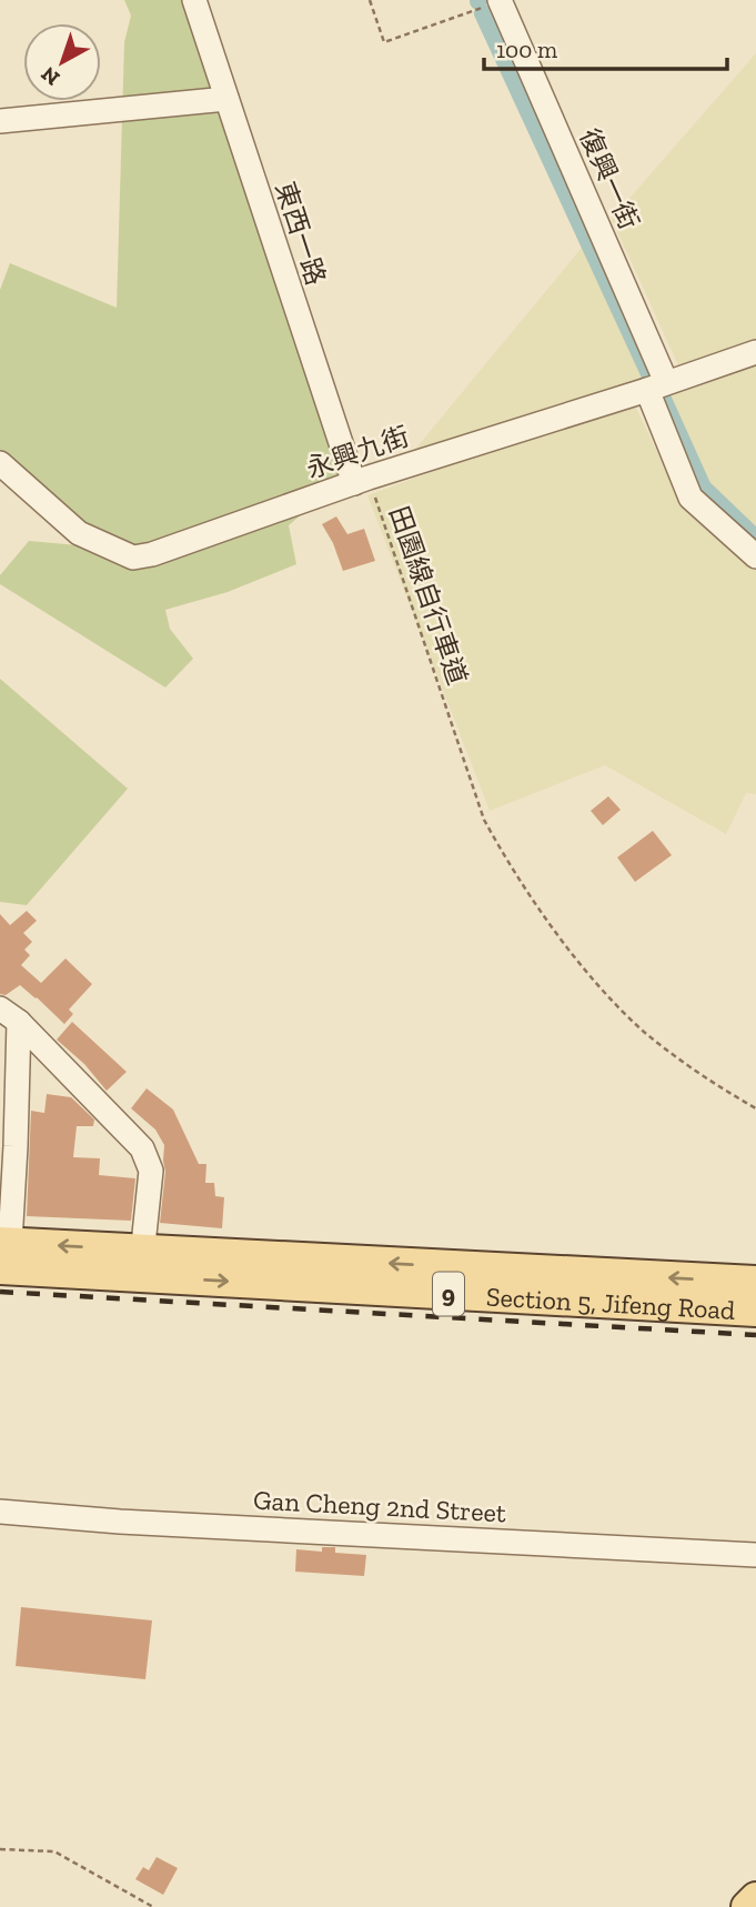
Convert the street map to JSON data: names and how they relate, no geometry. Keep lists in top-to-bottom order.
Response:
{
  "streets": {
    "main road": ["9", "Section 5, Jifeng Road"],
    "street": [
      "復興一街",
      "東西一路",
      "永興九街",
      "Gan Cheng 2nd Street"
    ],
    "path": ["田園線自行車道"]
  },
  "crossings": [
    ["復興一街", "永興九街"],
    ["東西一路", "永興九街"],
    ["東西一路", "田園線自行車道"],
    ["永興九街", "田園線自行車道"],
    ["9", "Section 5, Jifeng Road"]
  ],
  "scale_bar": "100 m",
  "north": "bottom left"
}
